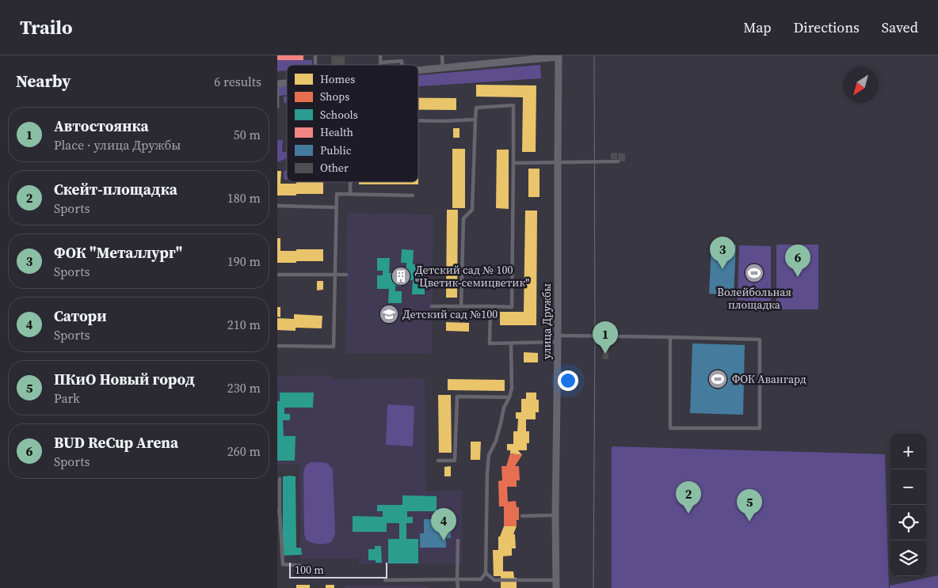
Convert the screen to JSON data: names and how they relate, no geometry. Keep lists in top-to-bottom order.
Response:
{
  "streets": {
    "street": ["улица Дружбы"]
  },
  "places": {
    "sports": ["Волейбольная площадка", "ФОК Авангард"],
    "building": ["Детский сад № 100 \"Цветик-семицветик\""],
    "school or university": ["Детский сад №100"]
  },
  "legend": [
    "Homes",
    "Shops",
    "Schools",
    "Health",
    "Public",
    "Other"
  ],
  "scale_bar": "100 m",
  "north": "bottom left",
  "page": {
    "header": "Trailo",
    "nav": ["Map", "Directions", "Saved"],
    "heading": ["Nearby", "6 results"],
    "list": [
      {
        "mark": "1",
        "name": "Автостоянка",
        "note": "Place · улица Дружбы",
        "value": "50 m"
      },
      {
        "mark": "2",
        "name": "Скейт-площадка",
        "note": "Sports",
        "value": "180 m"
      },
      {
        "mark": "3",
        "name": "ФОК \"Металлург\"",
        "note": "Sports",
        "value": "190 m"
      },
      {
        "mark": "4",
        "name": "Сатори",
        "note": "Sports",
        "value": "210 m"
      },
      {
        "mark": "5",
        "name": "ПКиО Новый город",
        "note": "Park",
        "value": "230 m"
      },
      {
        "mark": "6",
        "name": "BUD ReCup Arena",
        "note": "Sports",
        "value": "260 m"
      }
    ],
    "pins": [
      "3",
      "6",
      "1",
      "2",
      "5",
      "4"
    ],
    "map_buttons": ["+", "−"],
    "scale": "100 m"
  }
}
